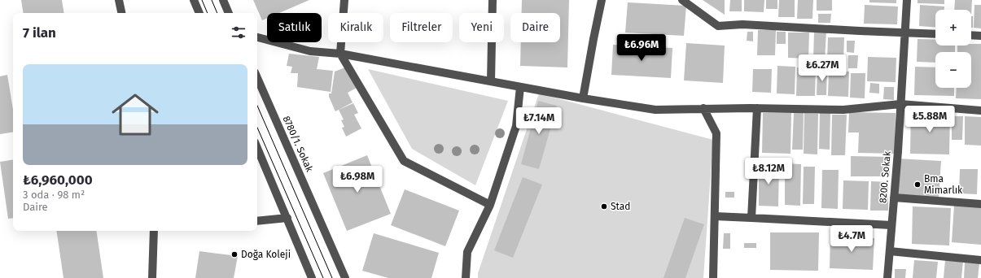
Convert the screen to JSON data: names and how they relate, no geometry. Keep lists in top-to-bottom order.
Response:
{
  "streets": {
    "street": ["8780/1. Sokak", "8200. Sokak"]
  },
  "places": ["Bma Mimarlık", "Stad", "Doğa Koleji"],
  "page": {
    "map_buttons": ["+", "−"],
    "chip": [
      "Satılık",
      "Kiralık",
      "Filtreler",
      "Yeni",
      "Daire"
    ],
    "heading": "7 ilan",
    "price": [
      "₺6.96M",
      "₺6.27M",
      "₺5.88M",
      "₺7.14M",
      "₺8.12M",
      "₺6.98M",
      "₺4.7M"
    ],
    "list": [
      {
        "name": "₺6,960,000",
        "note": "3 oda · 98 m² · Daire"
      }
    ]
  }
}
